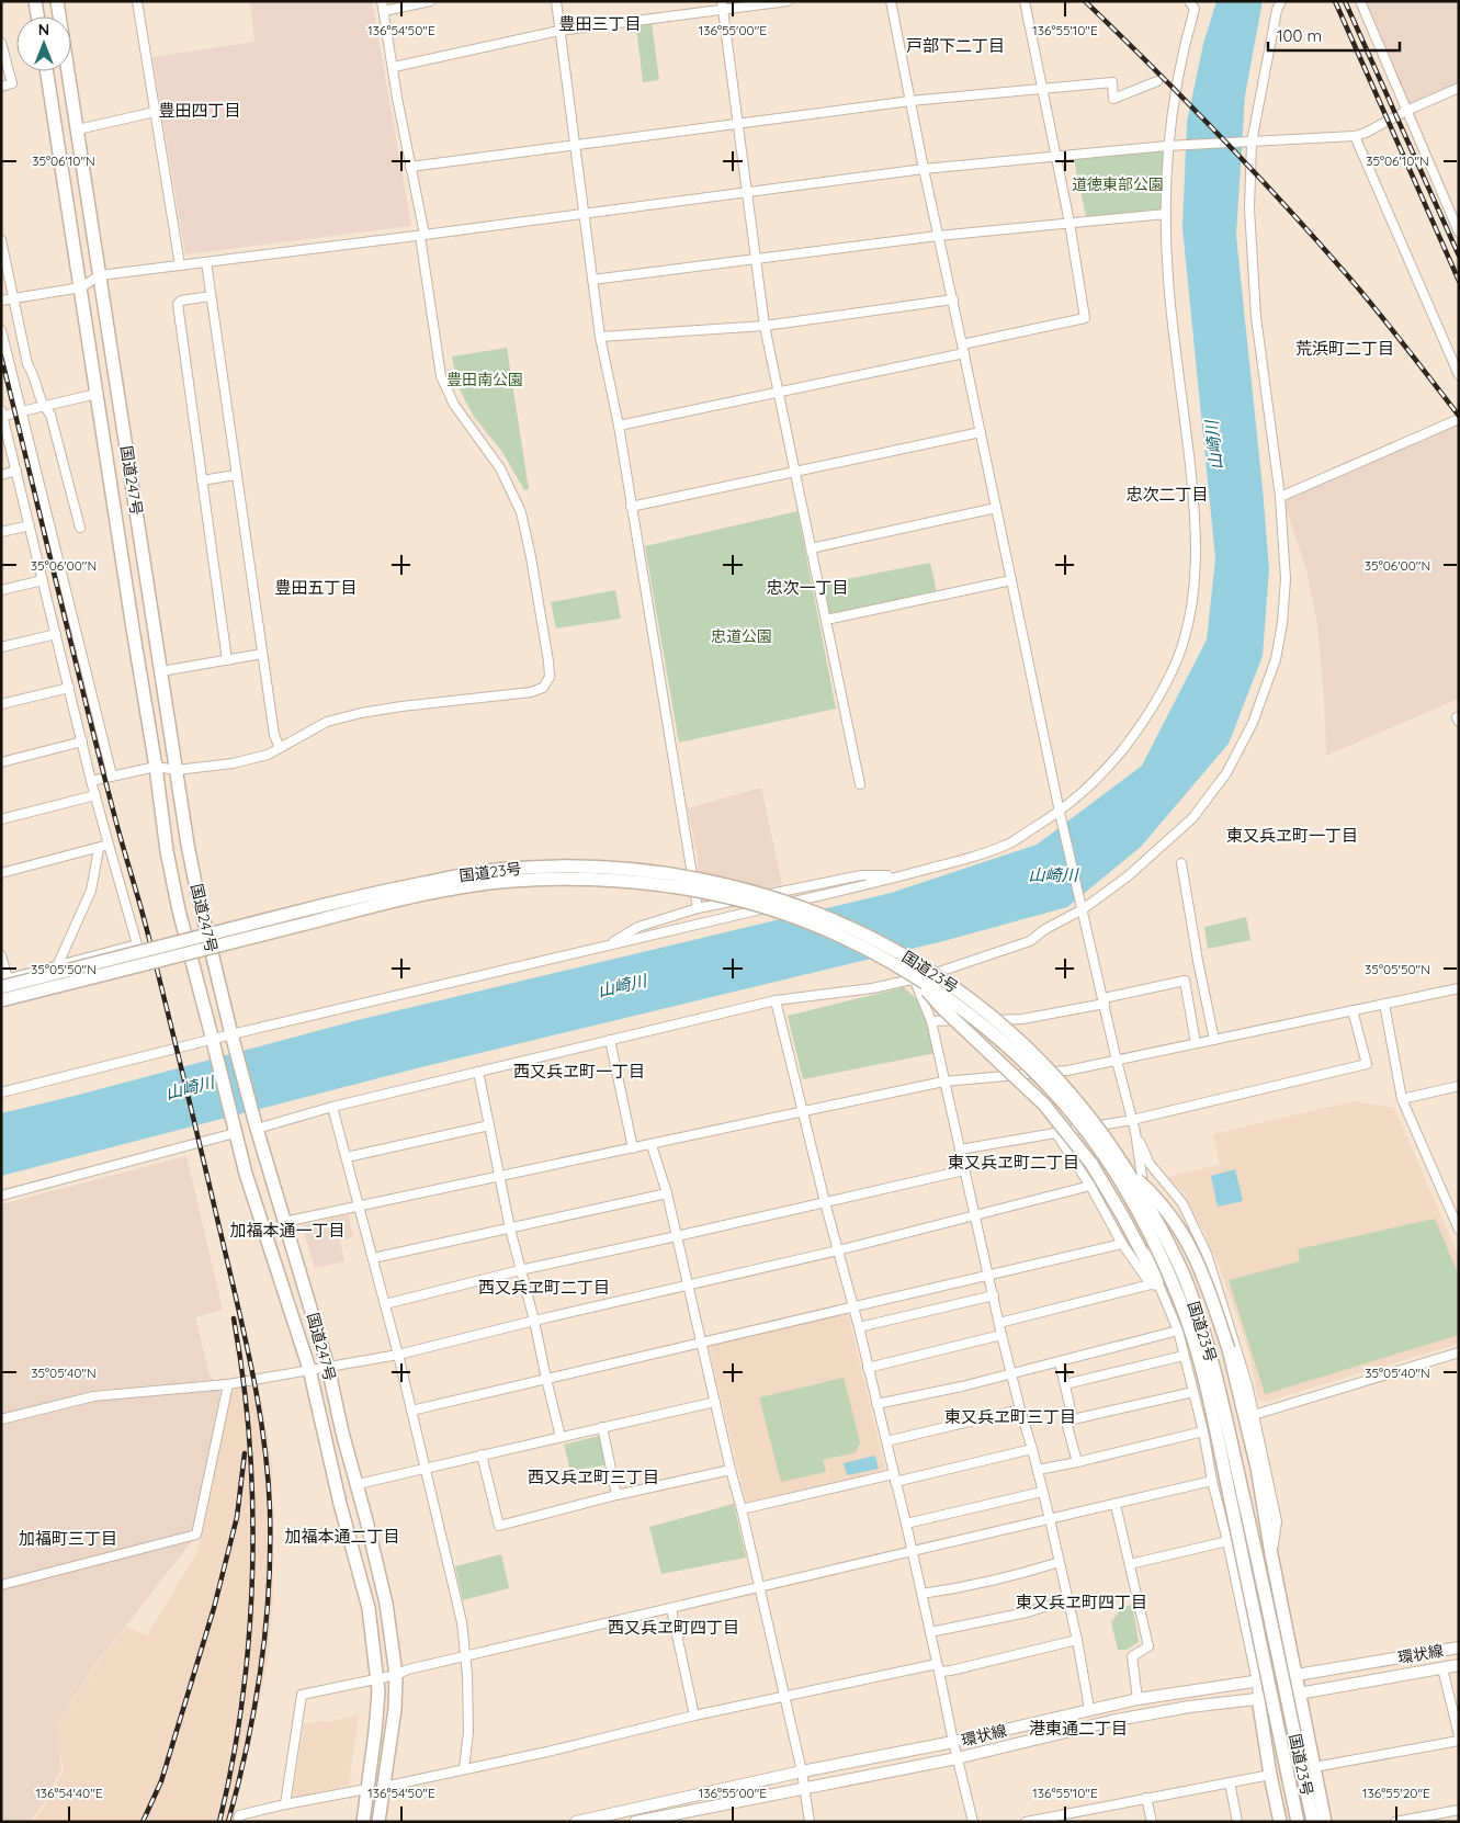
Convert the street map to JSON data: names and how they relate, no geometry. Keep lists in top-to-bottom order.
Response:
{
  "streets": {
    "highway": ["国道247号", "国道23号"],
    "main road": ["環状線"]
  },
  "districts": [
    "豊田三丁目",
    "戸部下二丁目",
    "豊田四丁目",
    "荒浜町二丁目",
    "忠次二丁目",
    "豊田五丁目",
    "忠次一丁目",
    "東又兵ヱ町一丁目",
    "西又兵ヱ町一丁目",
    "東又兵ヱ町二丁目",
    "加福本通一丁目",
    "西又兵ヱ町二丁目",
    "東又兵ヱ町三丁目",
    "西又兵ヱ町三丁目",
    "加福本通二丁目",
    "加福町三丁目",
    "東又兵ヱ町四丁目",
    "西又兵ヱ町四丁目",
    "港東通二丁目"
  ],
  "water": ["山崎川"],
  "parks": ["道徳東部公園", "豊田南公園", "忠道公園"],
  "scale_bar": "100 m",
  "north": "top",
  "coordinates": [
    "136°54'50\"E",
    "136°55'00\"E",
    "136°55'10\"E",
    "35°06'10\"N",
    "35°06'00\"N",
    "35°05'50\"N",
    "35°05'40\"N",
    "136°54'40\"E",
    "136°55'20\"E"
  ]
}
